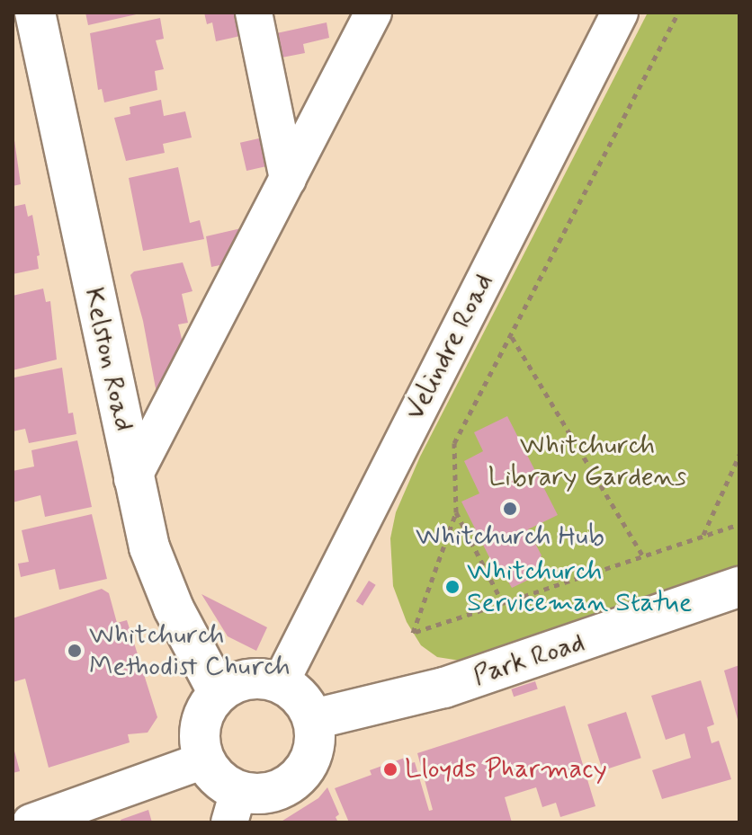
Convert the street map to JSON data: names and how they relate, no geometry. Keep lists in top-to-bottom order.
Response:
{
  "streets": {
    "main road": ["Kelston Road", "Park Road"],
    "street": ["Velindre Road"]
  },
  "crossings": [
    ["Velindre Road", "Kelston Road"],
    ["Velindre Road", "Park Road"],
    ["Kelston Road", "Park Road"]
  ],
  "parks": ["Whitchurch Library Gardens"],
  "places": [
    "Whitchurch Hub",
    "Whitchurch Serviceman Statue",
    "Whitchurch Methodist Church",
    "Lloyds Pharmacy"
  ]
}
